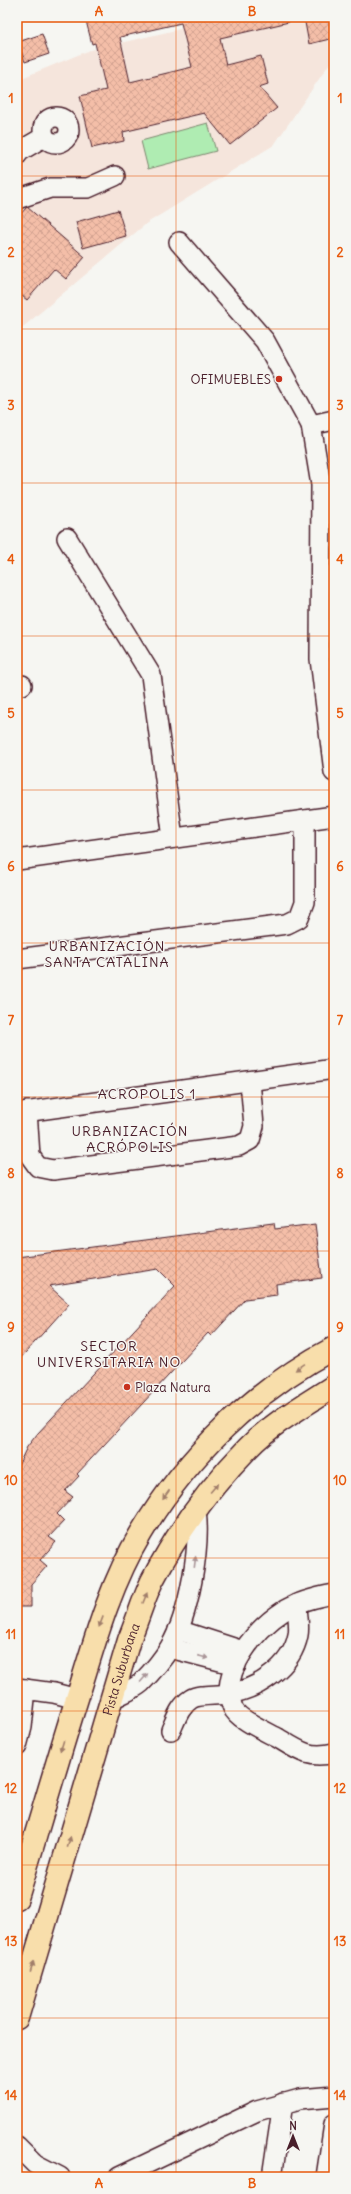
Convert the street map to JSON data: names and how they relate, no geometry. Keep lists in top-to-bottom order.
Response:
{
  "streets": {
    "main road": ["Pista Suburbana"]
  },
  "districts": [
    "URBANIZACIÓN SANTA CATALINA",
    "ACROPOLIS 1",
    "URBANIZACIÓN ACRÓPOLIS",
    "SECTOR UNIVERSITARIA NO"
  ],
  "places": ["OFIMUEBLES", "Plaza Natura"],
  "north": "top",
  "grid": {
    "columns": ["A", "B"],
    "rows": [
      "1",
      "2",
      "3",
      "4",
      "5",
      "6",
      "7",
      "8",
      "9",
      "10",
      "11",
      "12",
      "13",
      "14"
    ]
  }
}
